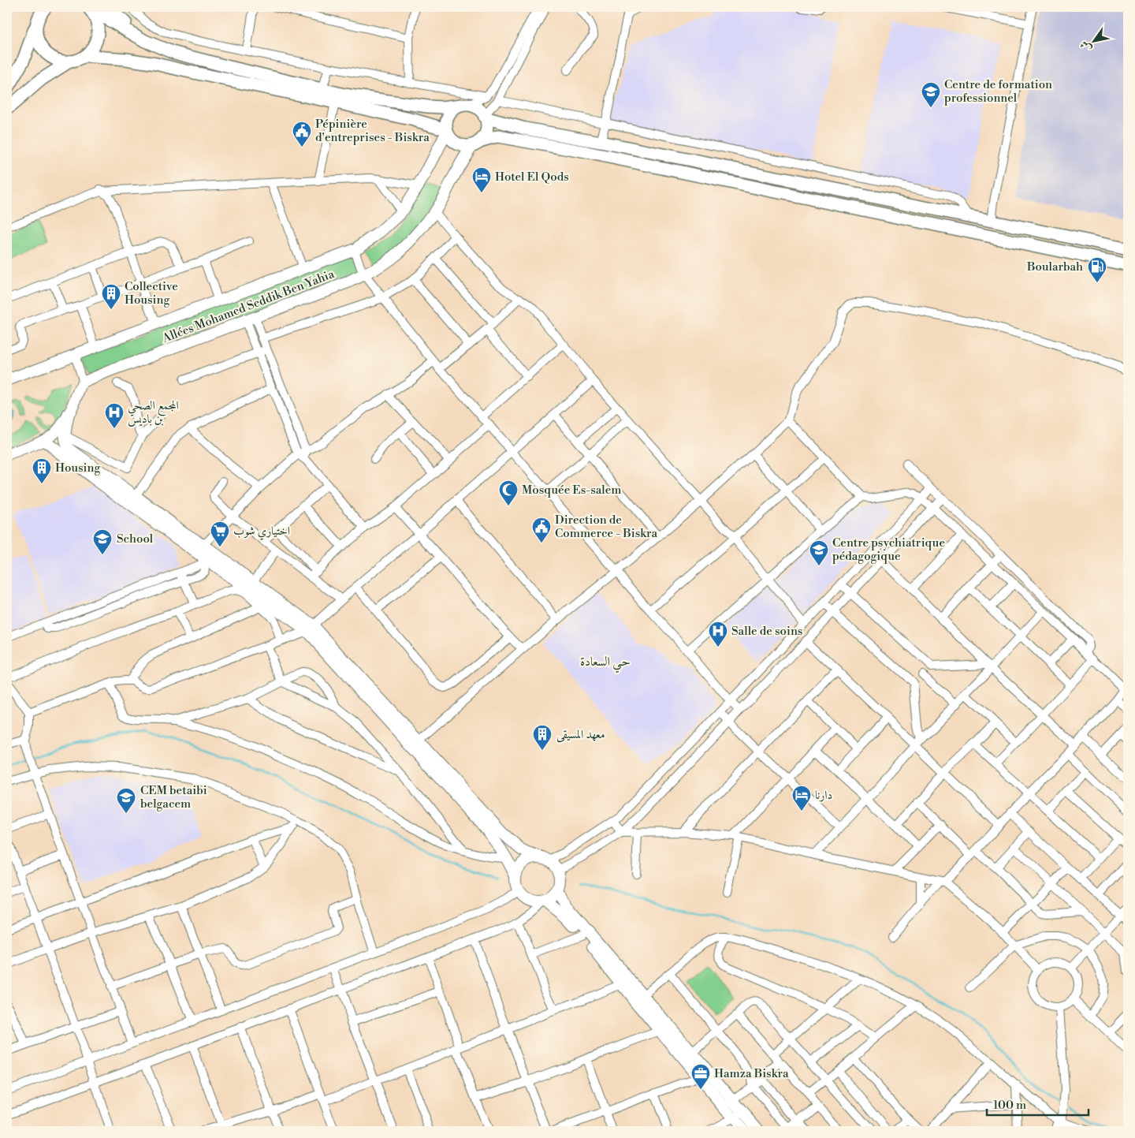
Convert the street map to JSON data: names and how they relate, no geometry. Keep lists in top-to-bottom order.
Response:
{
  "streets": {
    "street": ["Allées Mohamed Seddik Ben Yahia"]
  },
  "districts": ["حـي السعادة"],
  "places": {
    "school or university": [
      "Centre de formation professionnel",
      "School",
      "Centre psychiatrique pédagogique",
      "CEM betaibi belgacem"
    ],
    "public building": ["Pépinière d'entreprises - Biskra", "Direction de Commerce - Biskra"],
    "hotel": ["Hotel El Qods", "دارنا"],
    "fuel station": ["Boularbah"],
    "building": ["Collective Housing", "Housing", "معهد المسيقى"],
    "hospital": ["المجمع الصحي بن باديس", "Salle de soins"],
    "mosque": ["Mosquée Es-salem"],
    "supermarket": ["اختياري شوب"],
    "office": ["Hamza Biskra"]
  },
  "scale_bar": "100 m",
  "north": "bottom left"
}
